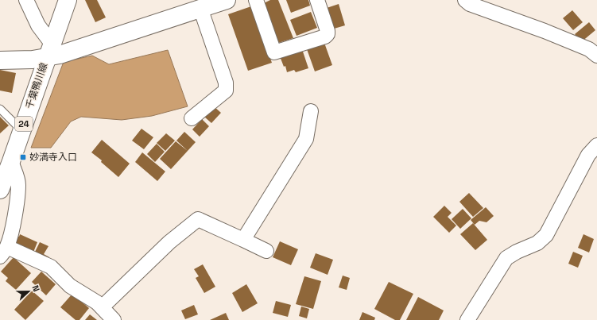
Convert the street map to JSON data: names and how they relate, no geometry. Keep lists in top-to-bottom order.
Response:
{
  "streets": {
    "street": ["千葉鴨川線", "24"]
  },
  "places": {
    "transit": ["妙満寺入口"]
  },
  "north": "right"
}
